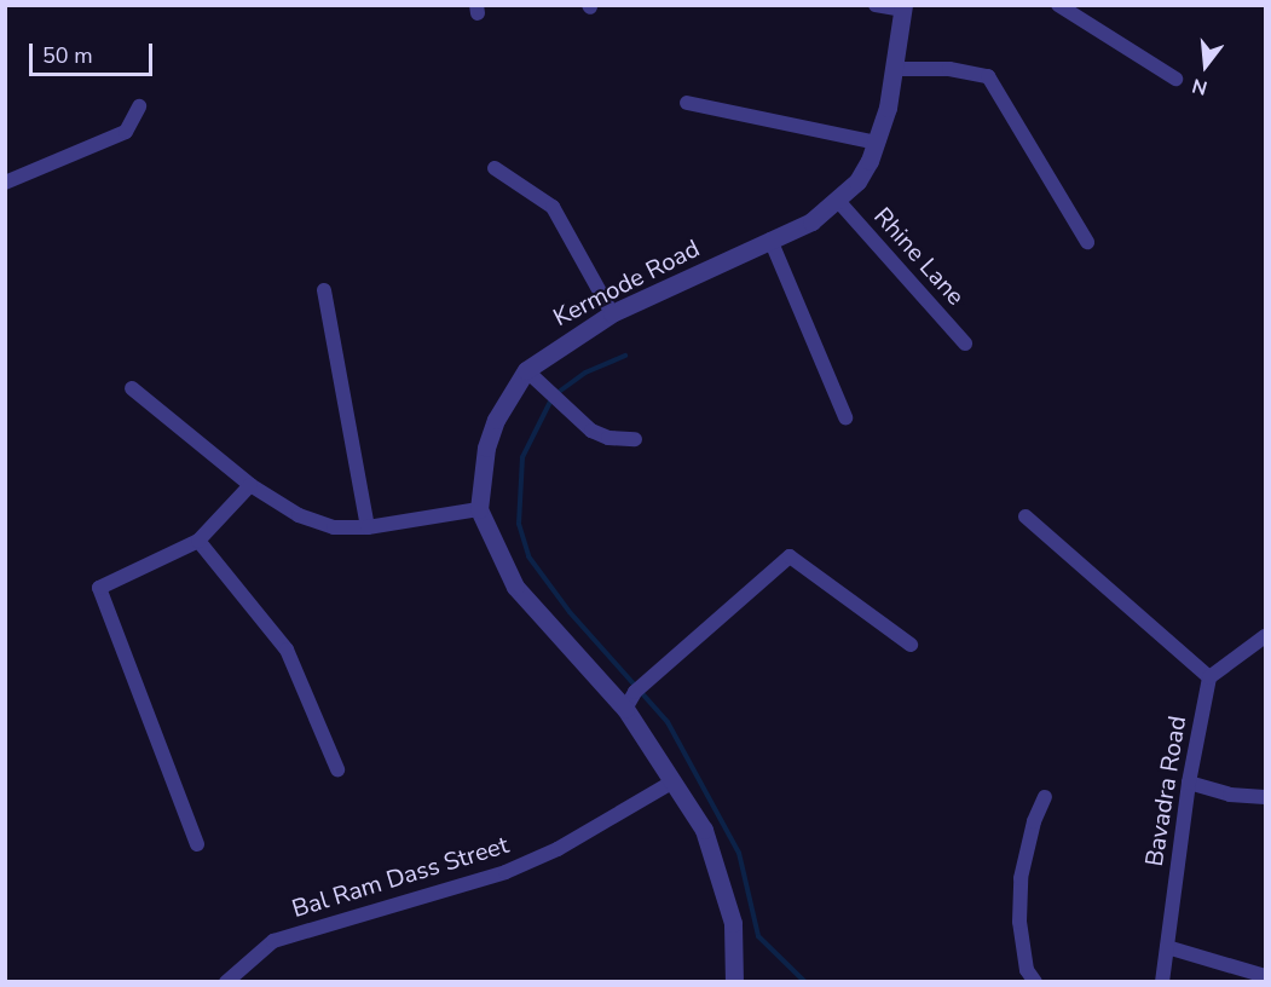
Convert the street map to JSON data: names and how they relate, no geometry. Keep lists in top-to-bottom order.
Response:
{
  "streets": {
    "street": [
      "Rhine Lane",
      "Kermode Road",
      "Bavadra Road",
      "Bal Ram Dass Street"
    ]
  },
  "crossings": [
    ["Rhine Lane", "Kermode Road"]
  ],
  "scale_bar": "50 m",
  "north": "bottom"
}
